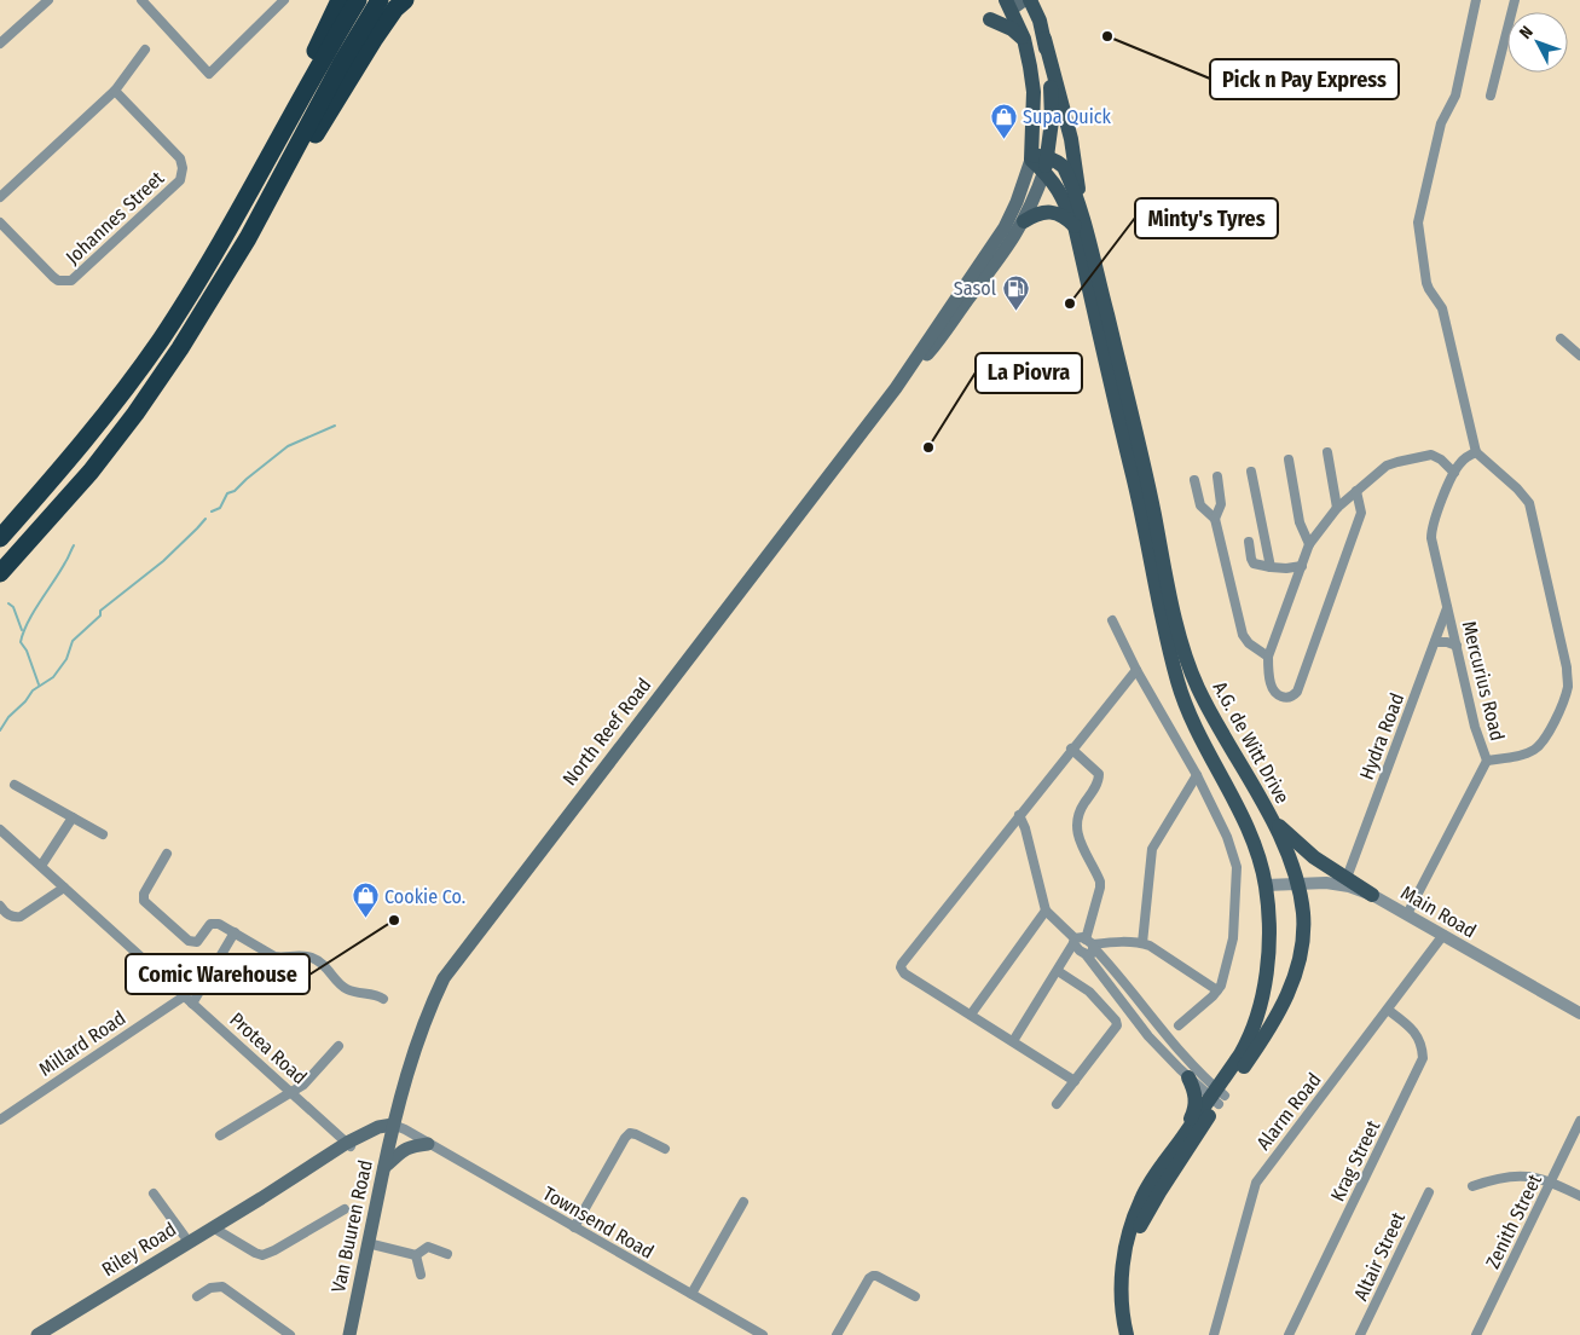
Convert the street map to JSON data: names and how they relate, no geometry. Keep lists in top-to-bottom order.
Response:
{
  "streets": {
    "main road": [
      "North Reef Road",
      "A.G. de Witt Drive",
      "Van Buuren Road",
      "Riley Road"
    ],
    "street": [
      "Johannes Street",
      "Mercurius Road",
      "Hydra Road",
      "Main Road",
      "Millard Road",
      "Protea Road",
      "Alarm Road",
      "Krag Street",
      "Zenith Street",
      "Townsend Road",
      "Altair Street"
    ]
  },
  "crossings": [
    ["Mercurius Road", "Hydra Road"],
    ["Mercurius Road", "Main Road"],
    ["North Reef Road", "A.G. de Witt Drive"],
    ["North Reef Road", "Townsend Road"],
    ["North Reef Road", "Van Buuren Road"],
    ["North Reef Road", "Riley Road"],
    ["A.G. de Witt Drive", "Main Road"],
    ["Main Road", "Alarm Road"],
    ["Millard Road", "Protea Road"],
    ["Protea Road", "Riley Road"],
    ["Alarm Road", "Krag Street"],
    ["Townsend Road", "Van Buuren Road"],
    ["Townsend Road", "Riley Road"],
    ["Van Buuren Road", "Riley Road"]
  ],
  "places": {
    "other": [
      "Pick n Pay Express",
      "Minty's Tyres",
      "La Piovra",
      "Comic Warehouse"
    ],
    "shop": ["Supa Quick", "Cookie Co."],
    "fuel station": ["Sasol"]
  },
  "north": "top left"
}
